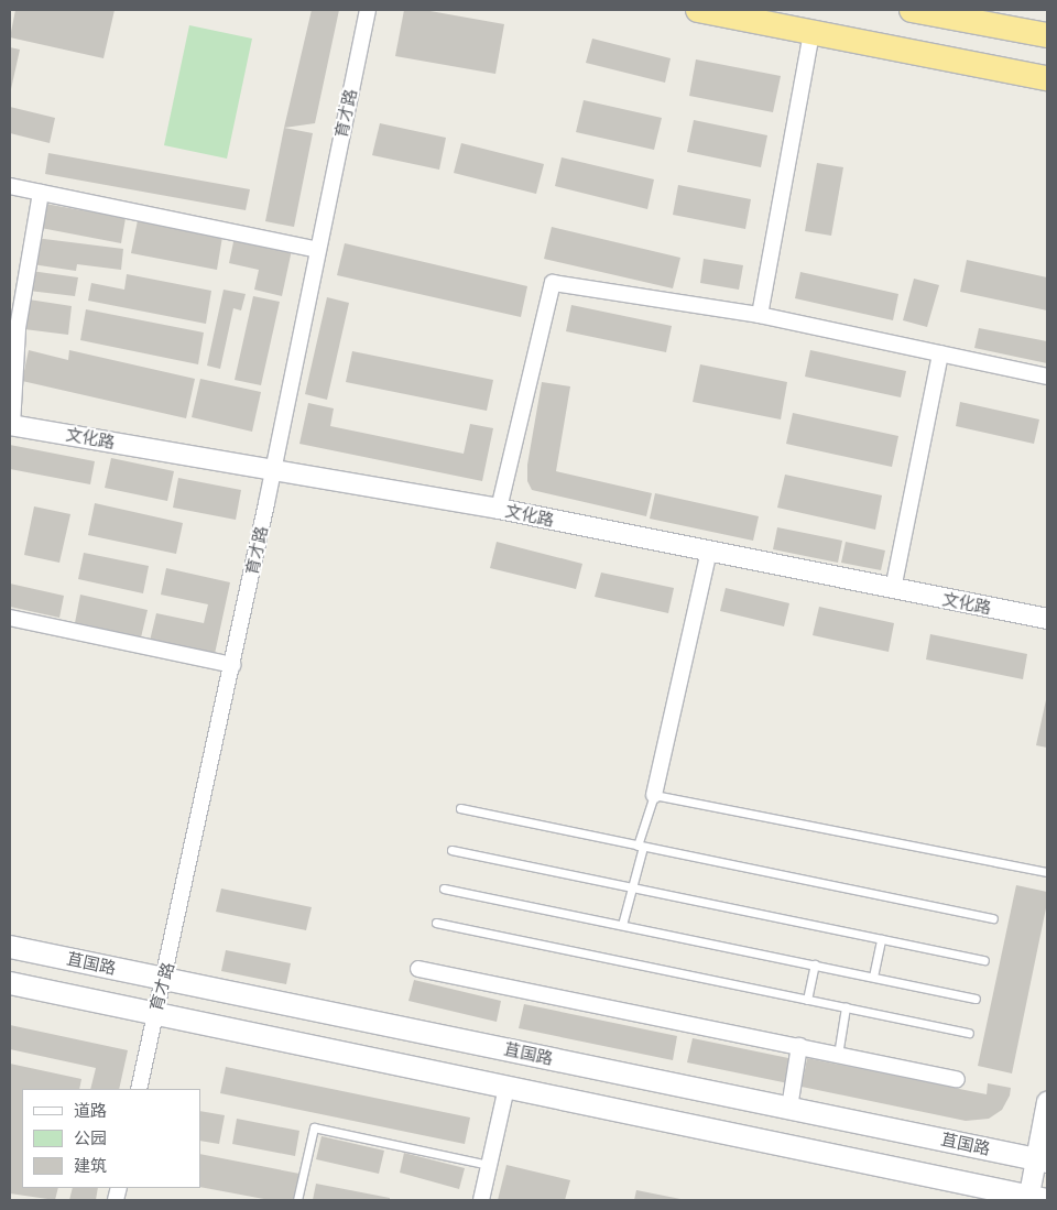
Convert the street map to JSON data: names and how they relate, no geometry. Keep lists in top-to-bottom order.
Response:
{
  "streets": {
    "main road": ["苴国路"],
    "street": ["育才路", "文化路"]
  },
  "crossings": [
    ["育才路", "文化路"],
    ["育才路", "苴国路"]
  ],
  "legend": ["道路", "公园", "建筑"]
}
